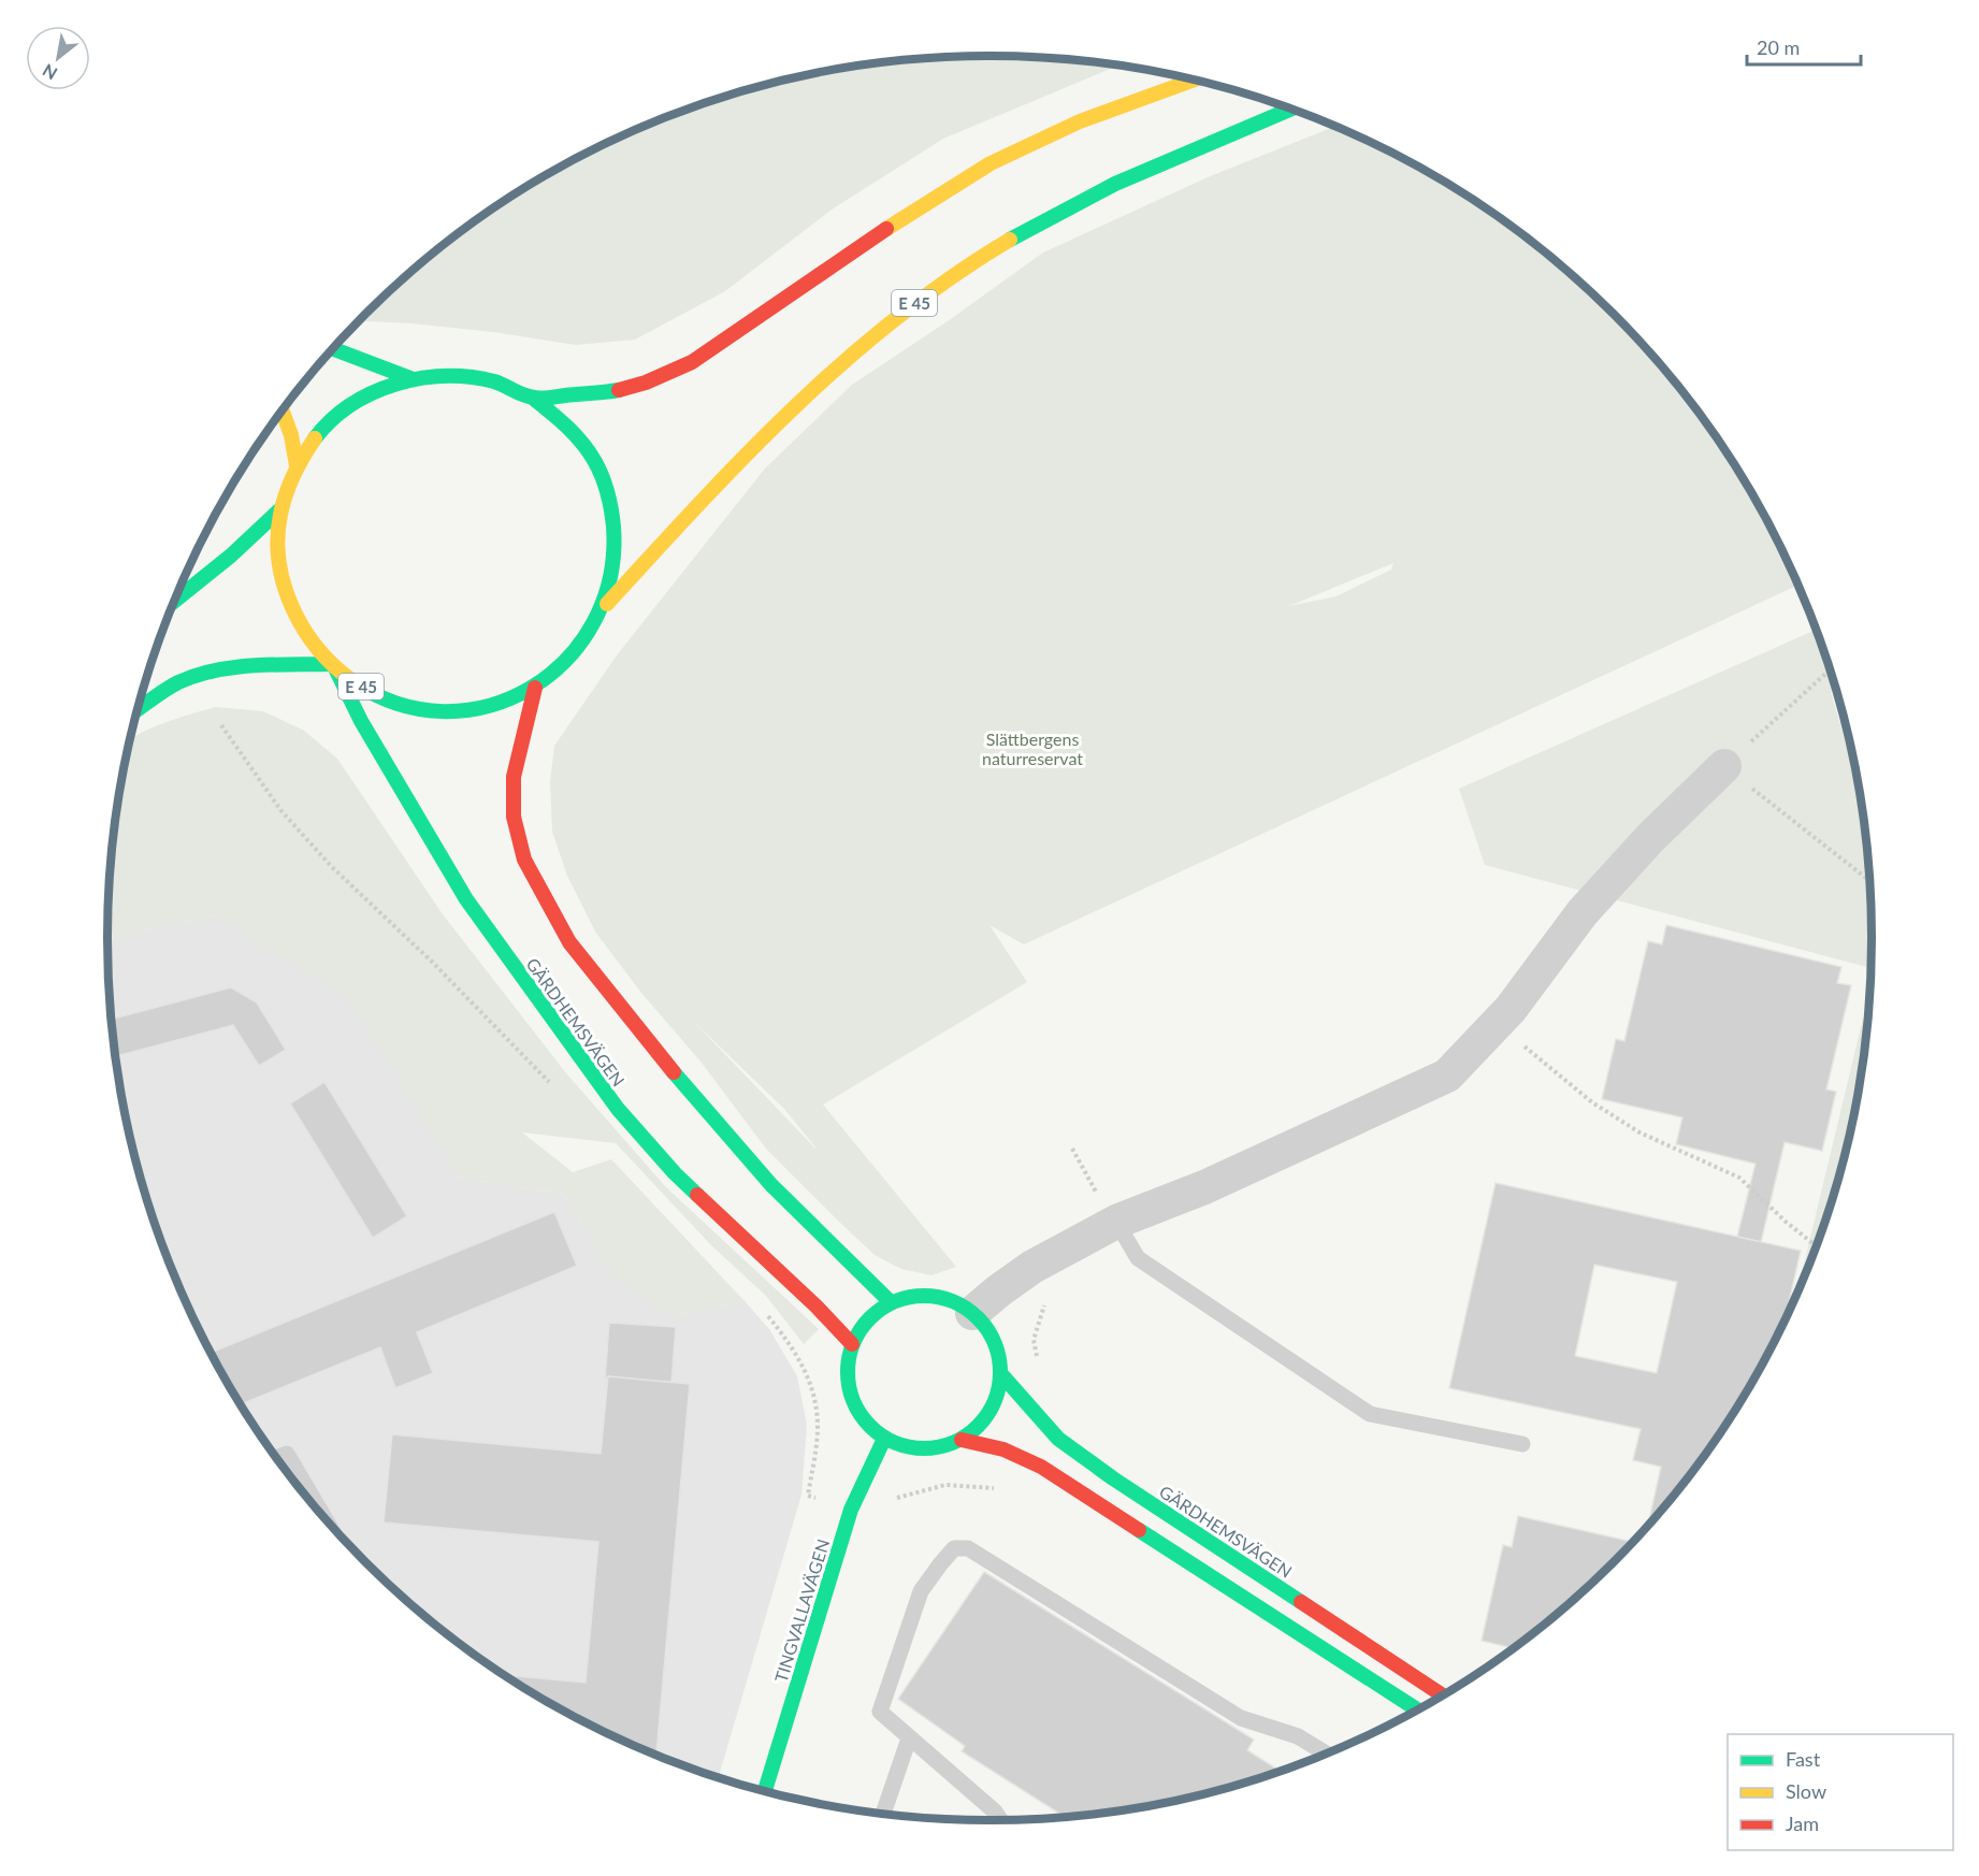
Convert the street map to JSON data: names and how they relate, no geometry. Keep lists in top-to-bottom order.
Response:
{
  "streets": {
    "main road": ["E 45", "GÄRDHEMSVÄGEN", "TINGVALLAVÄGEN"]
  },
  "crossings": [
    ["E 45", "GÄRDHEMSVÄGEN"],
    ["GÄRDHEMSVÄGEN", "TINGVALLAVÄGEN"]
  ],
  "parks": ["Slättbergens naturreservat"],
  "legend": ["Fast", "Slow", "Jam"],
  "scale_bar": "20 m",
  "north": "bottom left"
}
